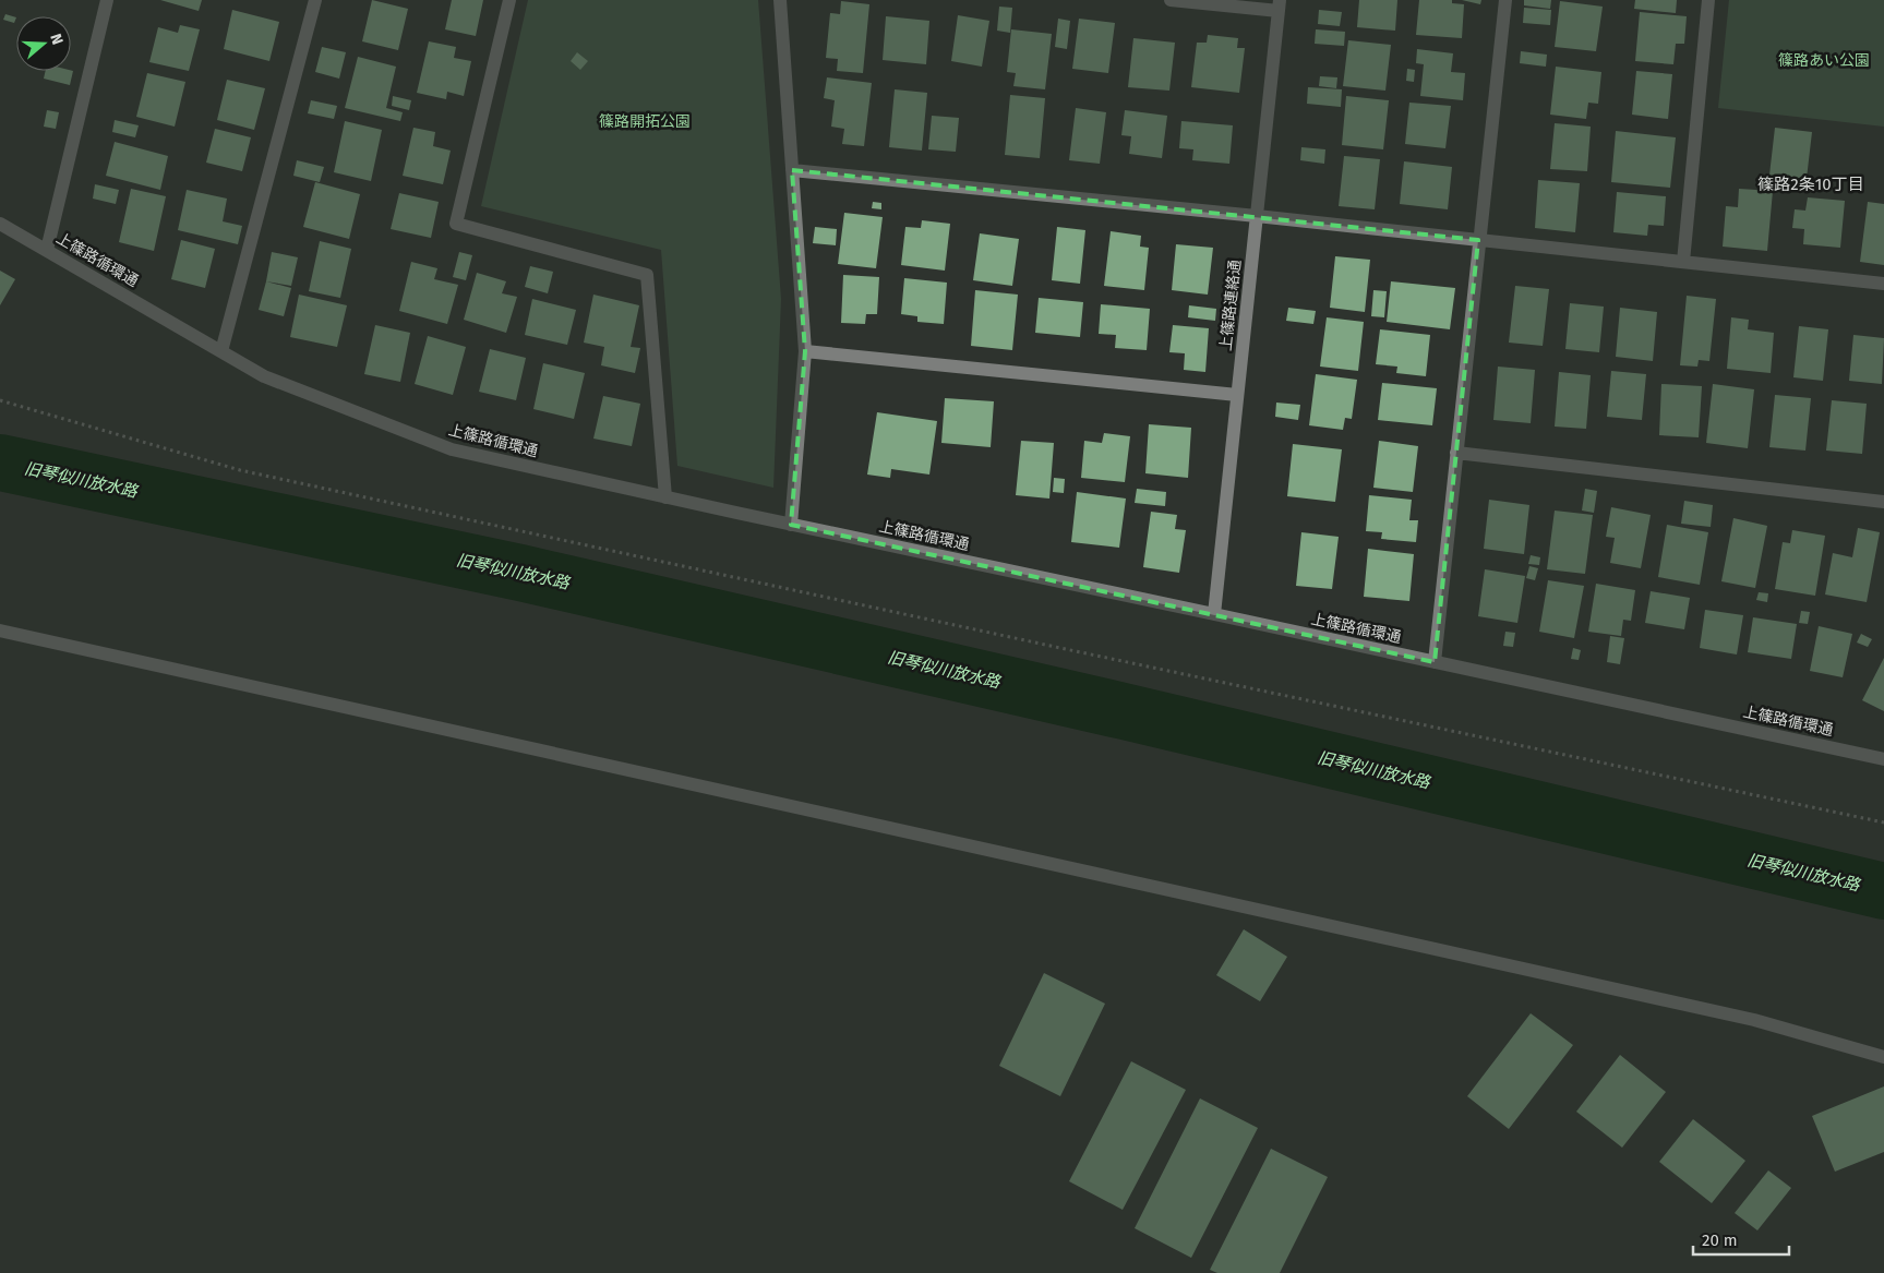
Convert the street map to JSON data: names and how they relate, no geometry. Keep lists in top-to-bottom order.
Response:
{
  "streets": {
    "street": ["上篠路循環通", "上篠路連絡通"]
  },
  "crossings": [
    ["上篠路循環通", "上篠路連絡通"]
  ],
  "districts": ["篠路2条10丁目"],
  "water": ["旧琴似川放水路"],
  "parks": ["篠路あい公園", "篠路開拓公園"],
  "scale_bar": "20 m",
  "north": "right"
}
